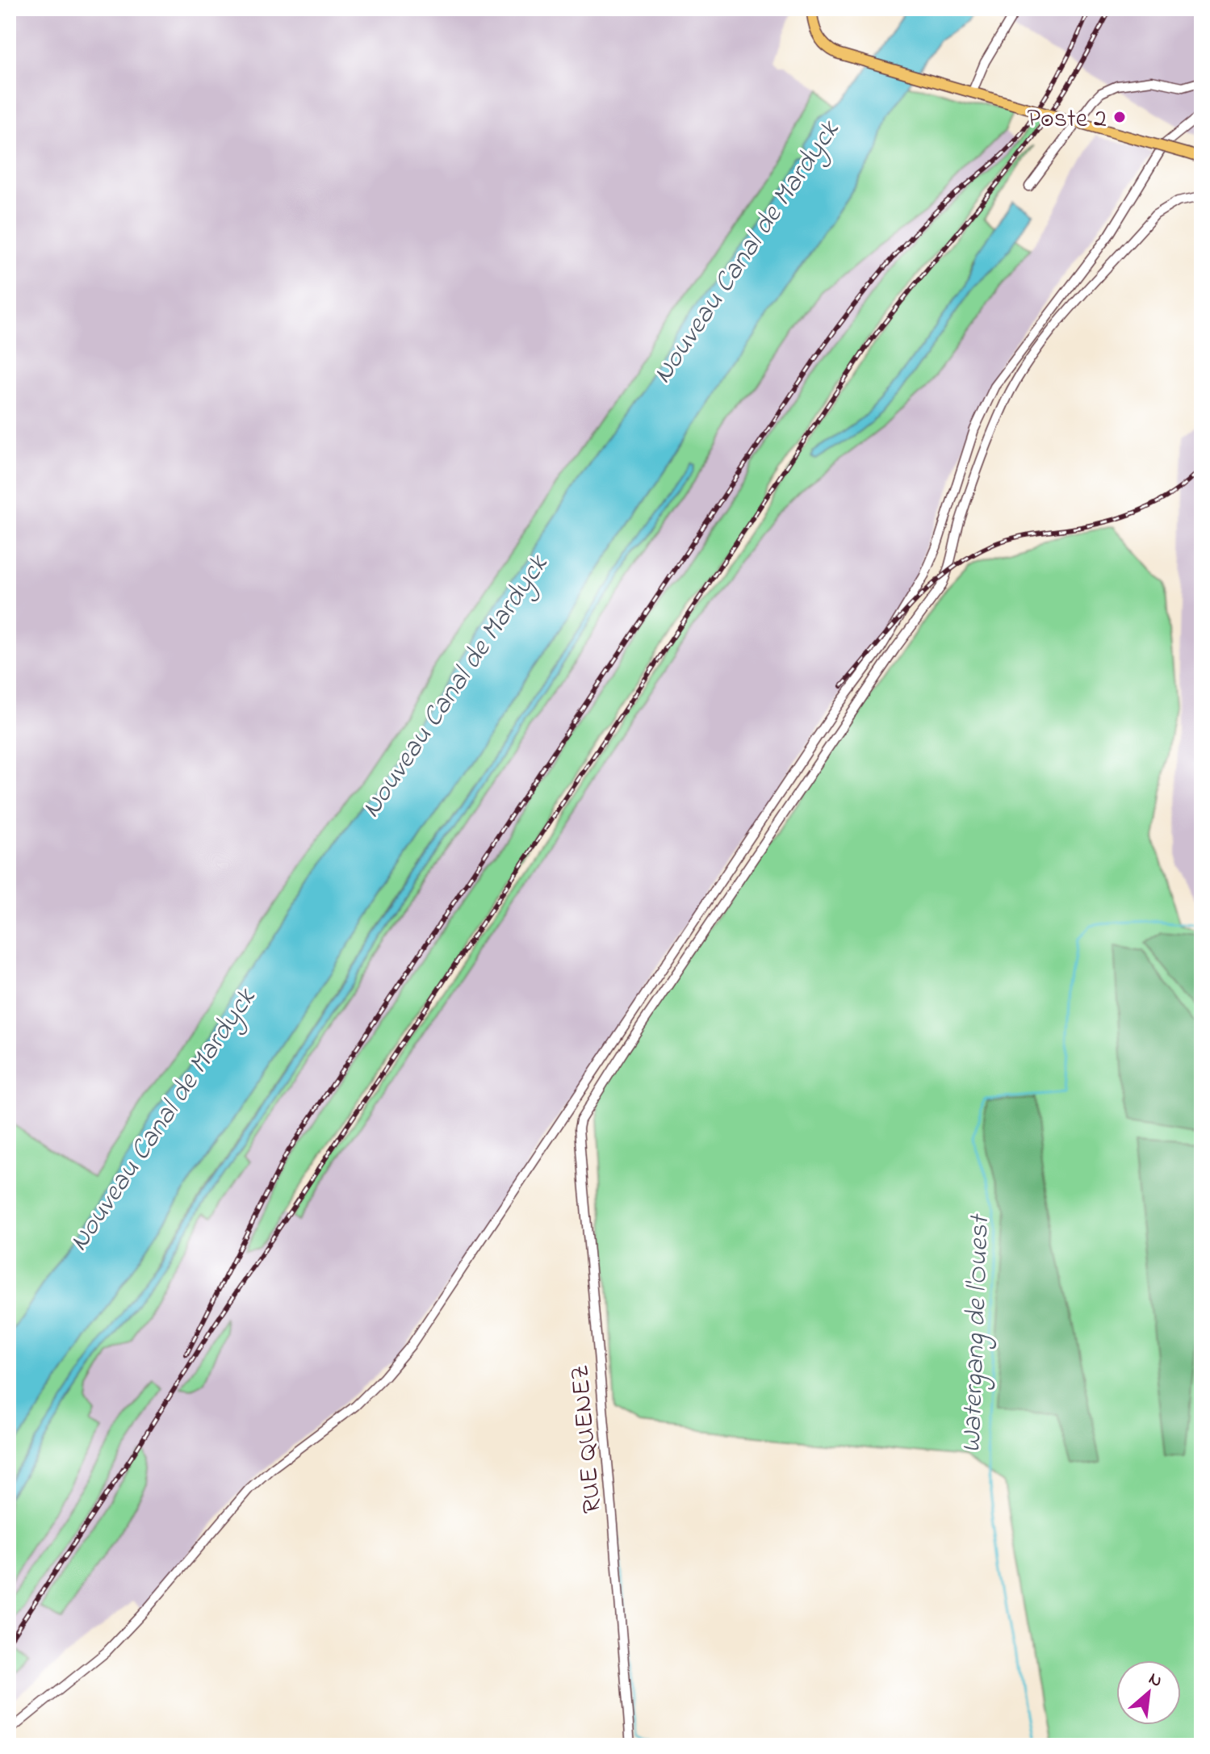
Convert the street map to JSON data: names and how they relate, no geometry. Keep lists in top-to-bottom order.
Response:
{
  "streets": {
    "street": ["RUE QUENEZ"]
  },
  "water": ["Nouveau Canal de Mardyck", "Watergang de l'Ouest"],
  "places": ["Poste 2"],
  "north": "top right"
}
